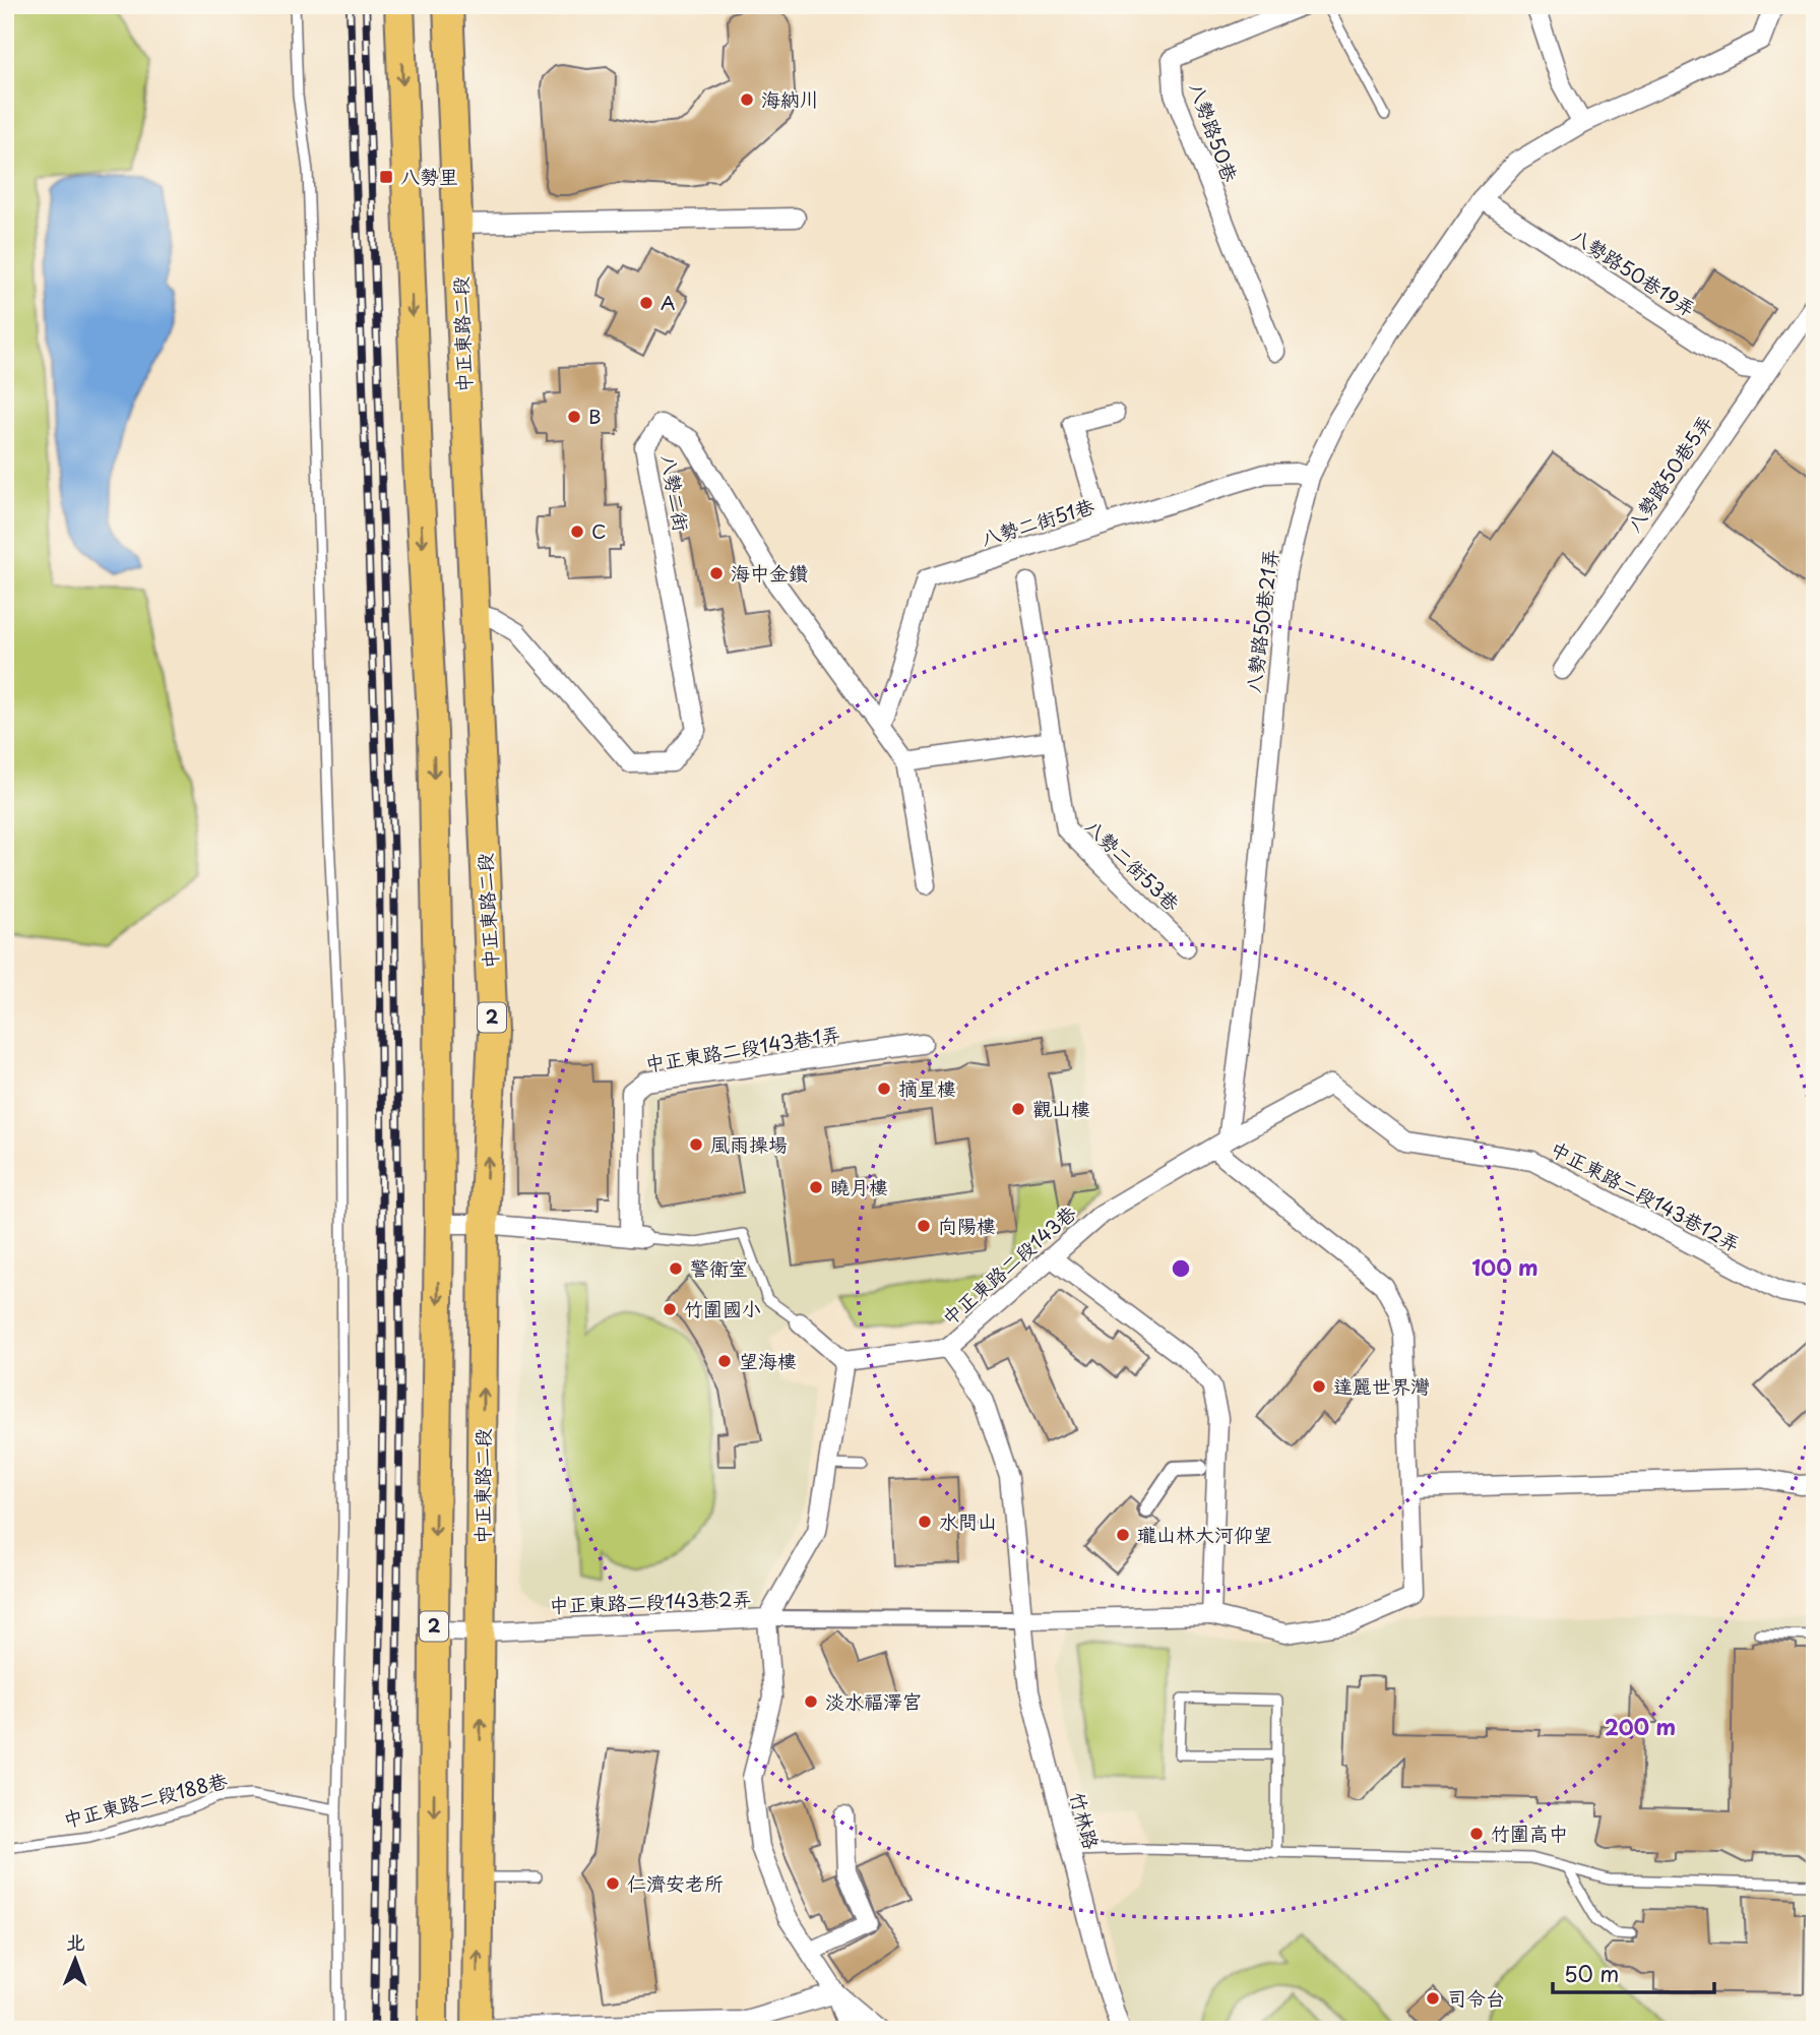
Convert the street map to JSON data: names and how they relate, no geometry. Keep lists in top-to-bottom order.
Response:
{
  "streets": {
    "main road": ["中正東路二段", "2"],
    "street": [
      "八勢路50巷",
      "八勢路50巷19弄",
      "八勢路50巷5弄",
      "八勢二街",
      "八勢二街51巷",
      "八勢路50巷21弄",
      "八勢二街53巷",
      "中正東路二段143巷1弄",
      "中正東路二段143巷12弄",
      "中正東路二段143巷",
      "中正東路二段143巷2弄",
      "竹林路"
    ],
    "lane": ["中正東路二段188巷"]
  },
  "crossings": [
    ["八勢路50巷19弄", "八勢路50巷5弄"],
    ["八勢路50巷19弄", "八勢路50巷21弄"],
    ["中正東路二段", "八勢二街"],
    ["中正東路二段", "中正東路二段143巷2弄"],
    ["八勢二街", "八勢二街51巷"],
    ["八勢二街51巷", "八勢路50巷21弄"],
    ["八勢路50巷21弄", "中正東路二段143巷12弄"],
    ["八勢路50巷21弄", "中正東路二段143巷"],
    ["2", "中正東路二段143巷2弄"],
    ["中正東路二段143巷12弄", "中正東路二段143巷"],
    ["中正東路二段143巷", "中正東路二段143巷2弄"],
    ["中正東路二段143巷", "竹林路"]
  ],
  "places": {
    "other": [
      "海納川",
      "A",
      "B",
      "C",
      "海中金鑽",
      "摘星樓",
      "觀山樓",
      "風雨操場",
      "曉月樓",
      "向陽樓",
      "警衛室",
      "竹圍國小",
      "望海樓",
      "達麗世界灣",
      "水問山",
      "瓏山林大河仰望",
      "淡水福澤宮",
      "竹圍高中",
      "仁濟安老所",
      "司令台"
    ],
    "transit": ["八勢里"]
  },
  "scale_bar": "50 m",
  "north": "top",
  "rings": ["100 m", "200 m"]
}
